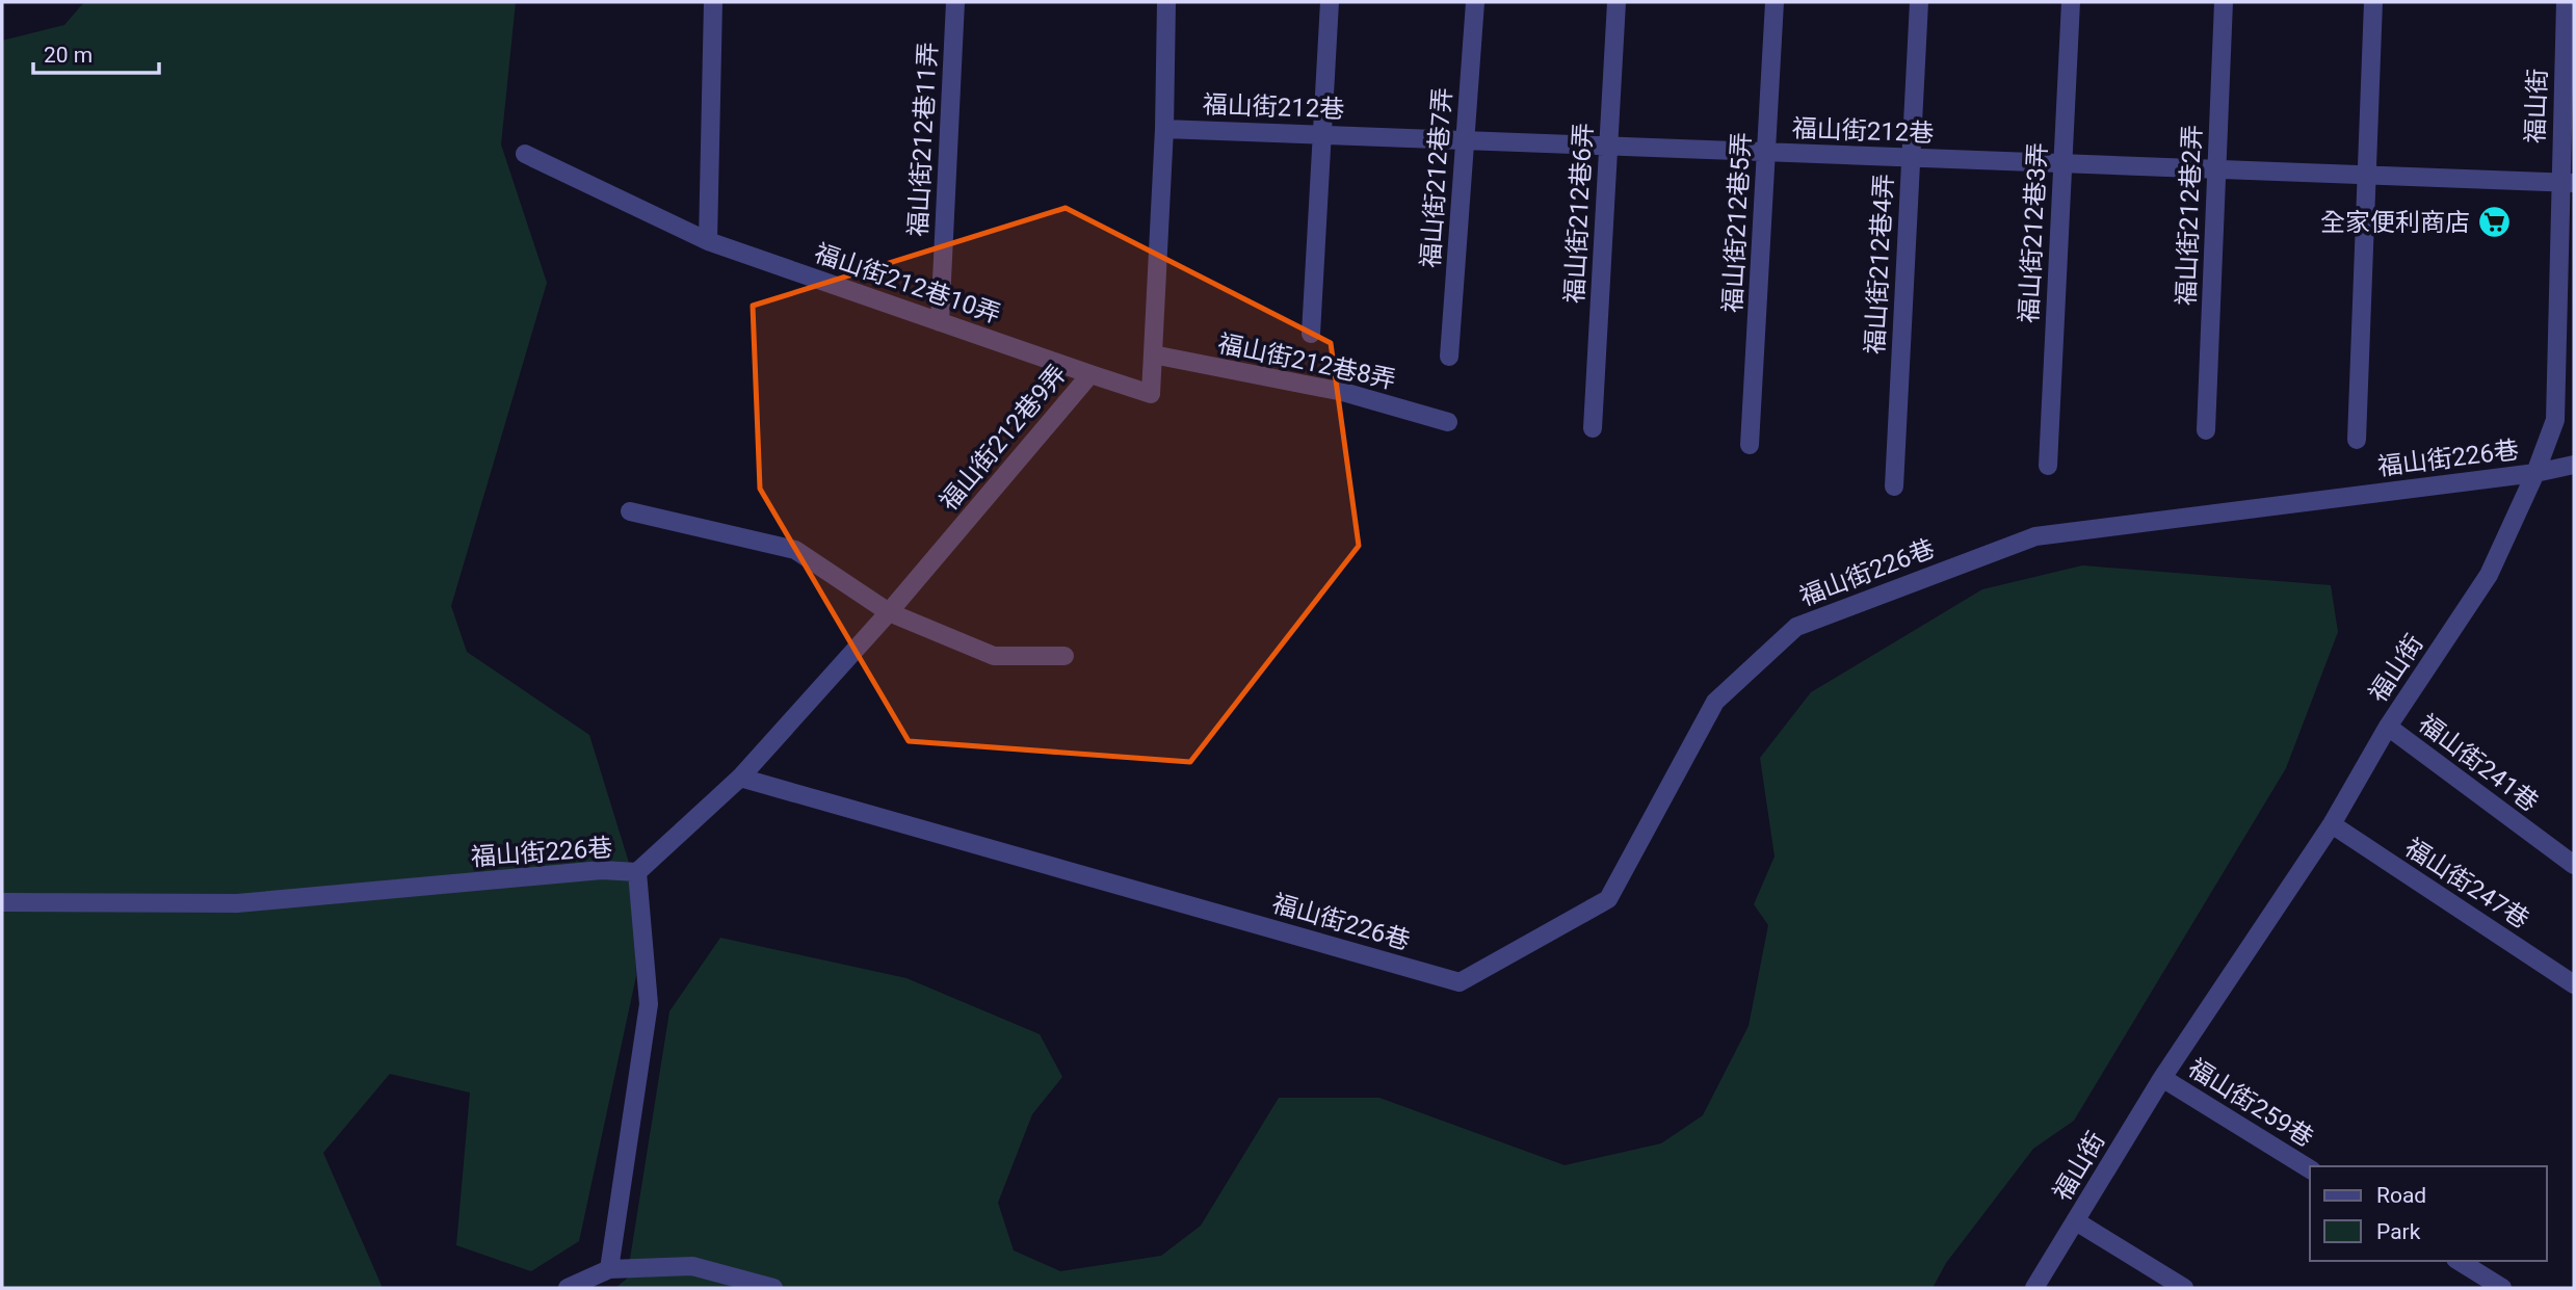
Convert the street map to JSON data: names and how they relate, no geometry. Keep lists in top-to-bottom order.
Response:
{
  "streets": {
    "street": [
      "福山街",
      "福山街212巷",
      "福山街212巷11弄",
      "福山街212巷7弄",
      "福山街212巷6弄",
      "福山街212巷2弄",
      "福山街212巷5弄",
      "福山街212巷3弄",
      "福山街212巷4弄",
      "福山街212巷10弄",
      "福山街212巷8弄",
      "福山街212巷9弄",
      "福山街226巷",
      "福山街241巷",
      "福山街247巷",
      "福山街259巷"
    ]
  },
  "crossings": [
    ["福山街", "福山街212巷"],
    ["福山街", "福山街226巷"],
    ["福山街", "福山街241巷"],
    ["福山街", "福山街247巷"],
    ["福山街", "福山街259巷"],
    ["福山街212巷", "福山街212巷7弄"],
    ["福山街212巷", "福山街212巷6弄"],
    ["福山街212巷", "福山街212巷2弄"],
    ["福山街212巷", "福山街212巷5弄"],
    ["福山街212巷", "福山街212巷3弄"],
    ["福山街212巷", "福山街212巷4弄"],
    ["福山街212巷", "福山街212巷8弄"],
    ["福山街212巷", "福山街212巷9弄"],
    ["福山街212巷11弄", "福山街212巷10弄"],
    ["福山街212巷10弄", "福山街212巷9弄"],
    ["福山街212巷8弄", "福山街212巷9弄"],
    ["福山街212巷9弄", "福山街226巷"]
  ],
  "places": {
    "supermarket": ["全家便利商店"]
  },
  "legend": ["Road", "Park"],
  "scale_bar": "20 m"
}
